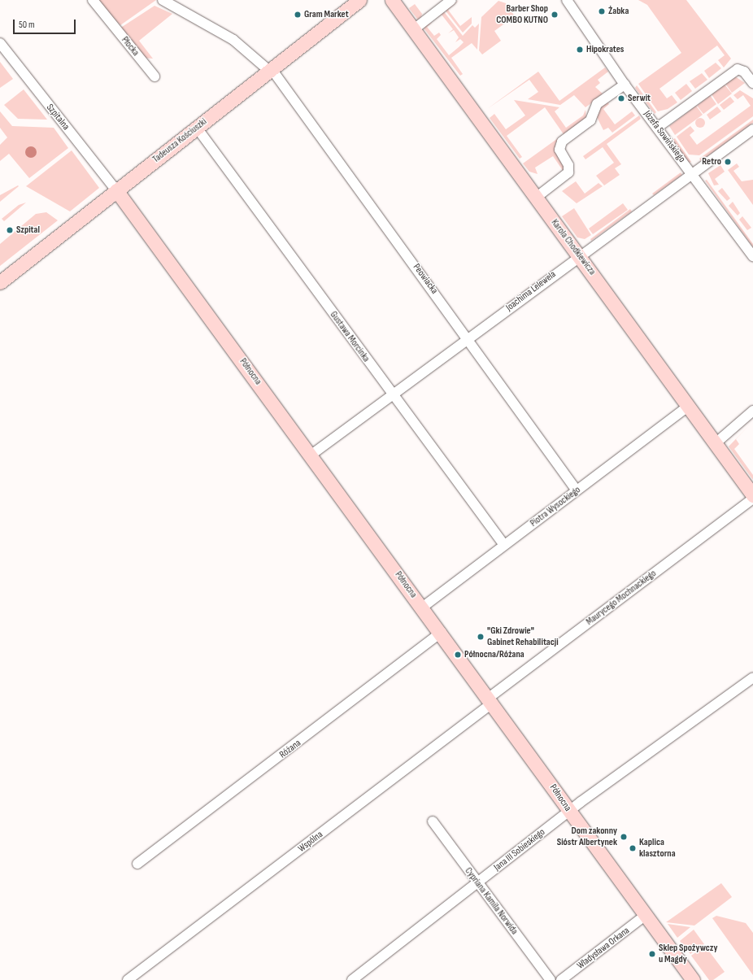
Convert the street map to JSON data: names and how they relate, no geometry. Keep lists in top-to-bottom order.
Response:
{
  "streets": {
    "street": [
      "Płocka",
      "Szpitalna",
      "Józefa Sowińskiego",
      "Tadeusza Kościuszki",
      "Karola Chodkiewicza",
      "Peowiacka",
      "Joachima Lelewela",
      "Gustawa Morcinka",
      "Północna",
      "Piotra Wysockiego",
      "Maurycego Mochnackiego",
      "Różana",
      "Wspólna",
      "Jana III Sobieskiego",
      "Cypriana Kamila Norwida",
      "Władysława Orkana"
    ]
  },
  "crossings": [
    ["Szpitalna", "Tadeusza Kościuszki"],
    ["Szpitalna", "Północna"],
    ["Józefa Sowińskiego", "Joachima Lelewela"],
    ["Tadeusza Kościuszki", "Peowiacka"],
    ["Tadeusza Kościuszki", "Gustawa Morcinka"],
    ["Tadeusza Kościuszki", "Północna"],
    ["Karola Chodkiewicza", "Joachima Lelewela"],
    ["Karola Chodkiewicza", "Piotra Wysockiego"],
    ["Peowiacka", "Joachima Lelewela"],
    ["Peowiacka", "Piotra Wysockiego"],
    ["Joachima Lelewela", "Gustawa Morcinka"],
    ["Joachima Lelewela", "Północna"],
    ["Gustawa Morcinka", "Piotra Wysockiego"],
    ["Północna", "Piotra Wysockiego"],
    ["Północna", "Maurycego Mochnackiego"],
    ["Północna", "Różana"],
    ["Północna", "Wspólna"],
    ["Północna", "Jana III Sobieskiego"],
    ["Północna", "Władysława Orkana"],
    ["Maurycego Mochnackiego", "Wspólna"],
    ["Jana III Sobieskiego", "Cypriana Kamila Norwida"]
  ],
  "places": [
    "Żabka",
    "Gram Market",
    "Barber Shop COMBO KUTNO",
    "Hipokrates",
    "Serwit",
    "Retro",
    "Szpital",
    "\"Gki Zdrowie\" Gabinet Rehabilitacji",
    "Północna/Różana",
    "Dom zakonny Sióstr Albertynek",
    "Kaplica klasztorna",
    "Sklep Spożywczy u Magdy"
  ],
  "scale_bar": "50 m"
}
